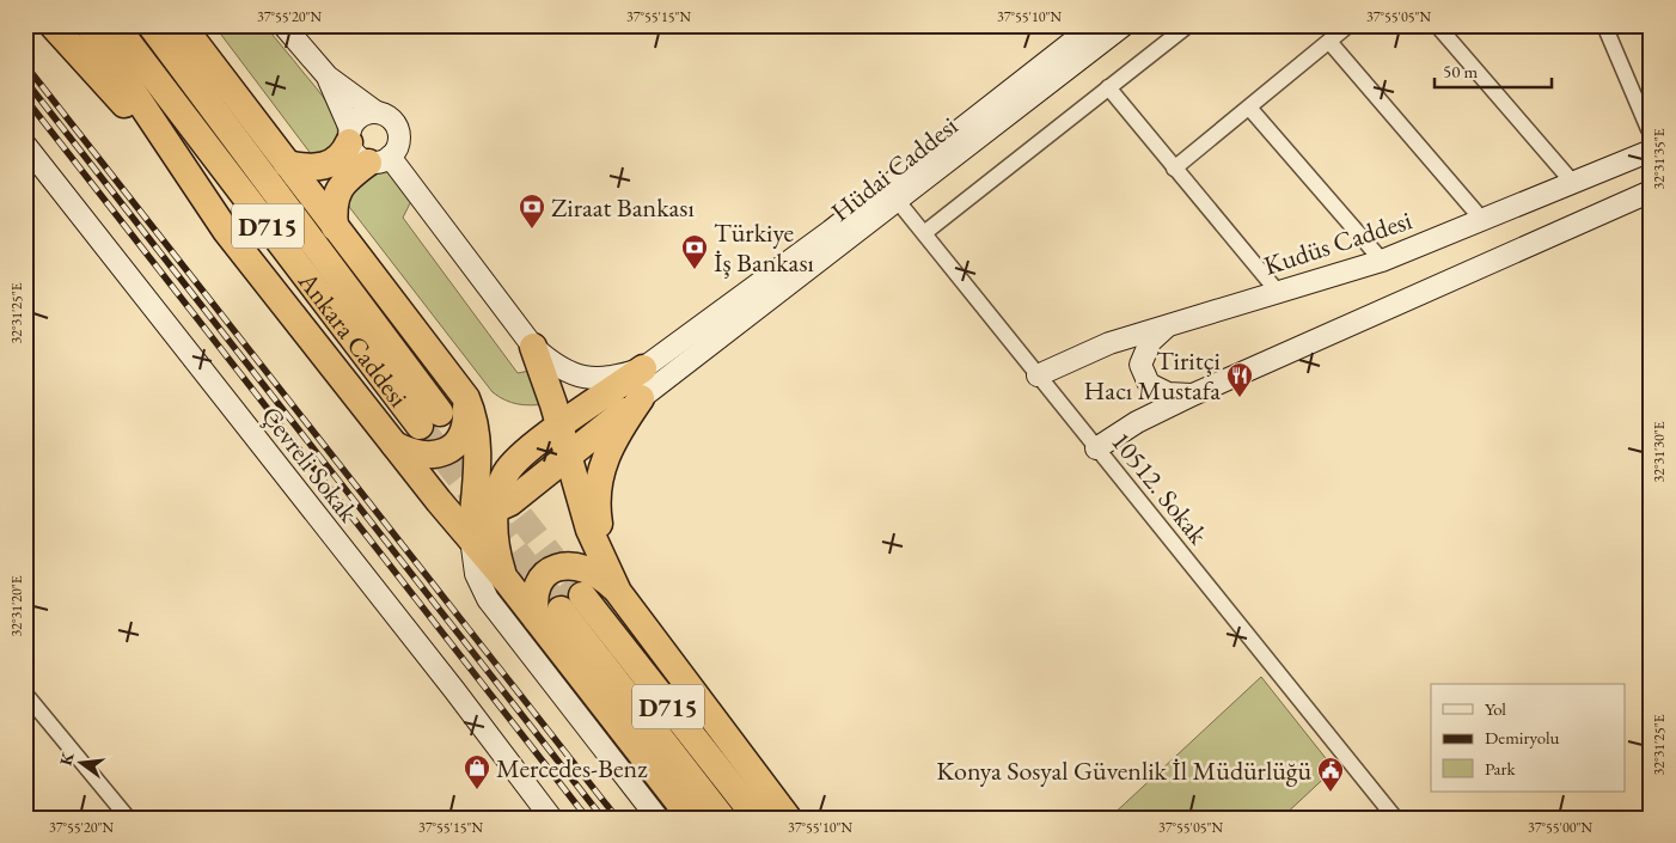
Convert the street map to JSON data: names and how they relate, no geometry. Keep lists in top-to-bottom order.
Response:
{
  "streets": {
    "highway": ["D715", "Ankara Caddesi"],
    "street": [
      "Hüdai Caddesi",
      "Kudüs Caddesi",
      "Çevreli Sokak",
      "10512. Sokak"
    ]
  },
  "crossings": [
    ["Hüdai Caddesi", "10512. Sokak"],
    ["Kudüs Caddesi", "10512. Sokak"]
  ],
  "places": {
    "bank": ["Ziraat Bankası", "Türkiye İş Bankası"],
    "restaurant": ["Tiritçi Hacı Mustafa"],
    "shop": ["Mercedes-Benz"],
    "public building": ["Konya Sosyal Güvenlik İl Müdürlüğü"]
  },
  "legend": ["Yol", "Demiryolu", "Park"],
  "scale_bar": "50 m",
  "north": "left",
  "coordinates": [
    "37°55'20\"N",
    "37°55'15\"N",
    "37°55'10\"N",
    "37°55'05\"N",
    "32°31'35\"E",
    "32°31'25\"E",
    "32°31'30\"E",
    "32°31'20\"E",
    "37°55'00\"N"
  ]
}
